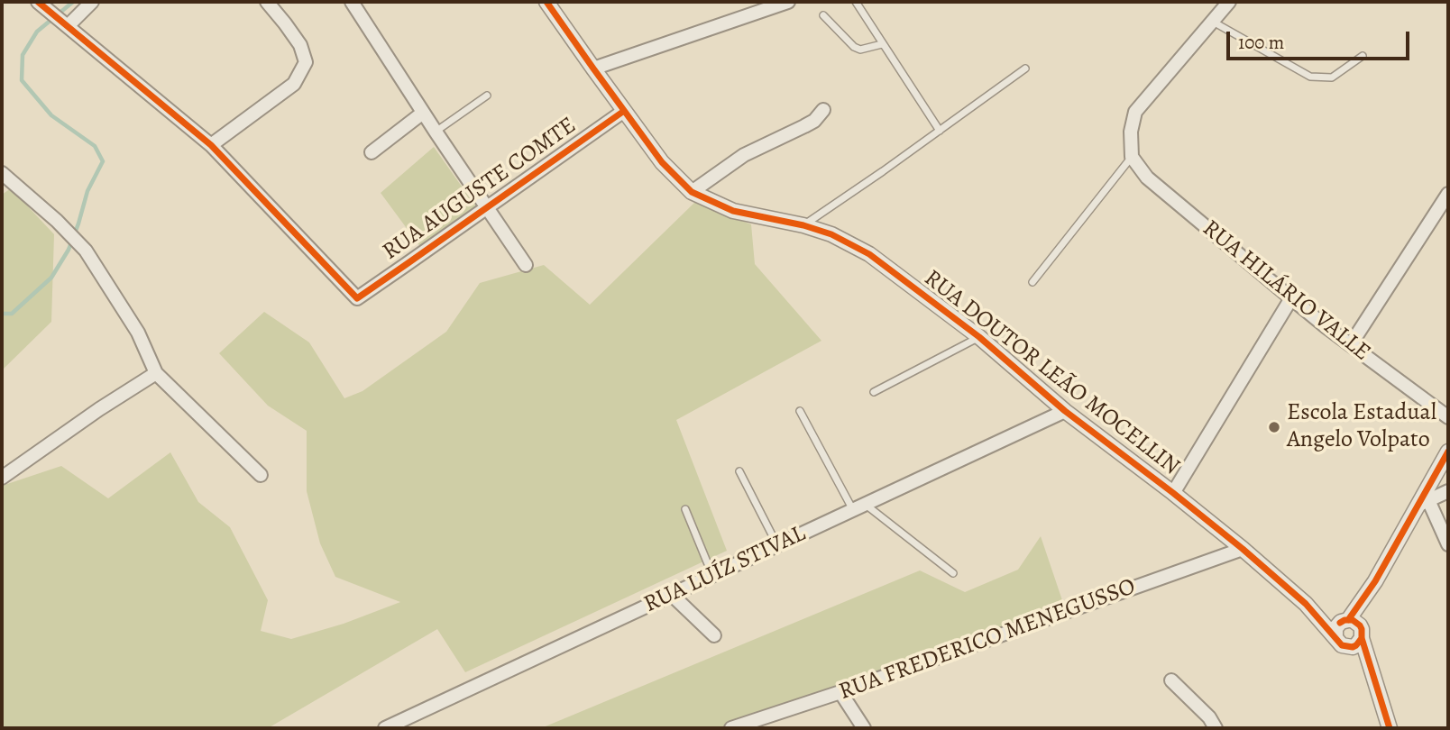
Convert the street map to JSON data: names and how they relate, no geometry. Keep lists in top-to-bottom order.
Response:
{
  "streets": {
    "street": [
      "RUA AUGUSTE COMTE",
      "RUA HILÁRIO VALLE",
      "RUA DOUTOR LEÃO MOCELLIN",
      "RUA LUÍZ STIVAL",
      "RUA FREDERICO MENEGUSSO"
    ]
  },
  "crossings": [
    ["RUA AUGUSTE COMTE", "RUA DOUTOR LEÃO MOCELLIN"],
    ["RUA DOUTOR LEÃO MOCELLIN", "RUA LUÍZ STIVAL"],
    ["RUA DOUTOR LEÃO MOCELLIN", "RUA FREDERICO MENEGUSSO"]
  ],
  "places": ["Escola Estadual Angelo Volpato"],
  "scale_bar": "100 m"
}
